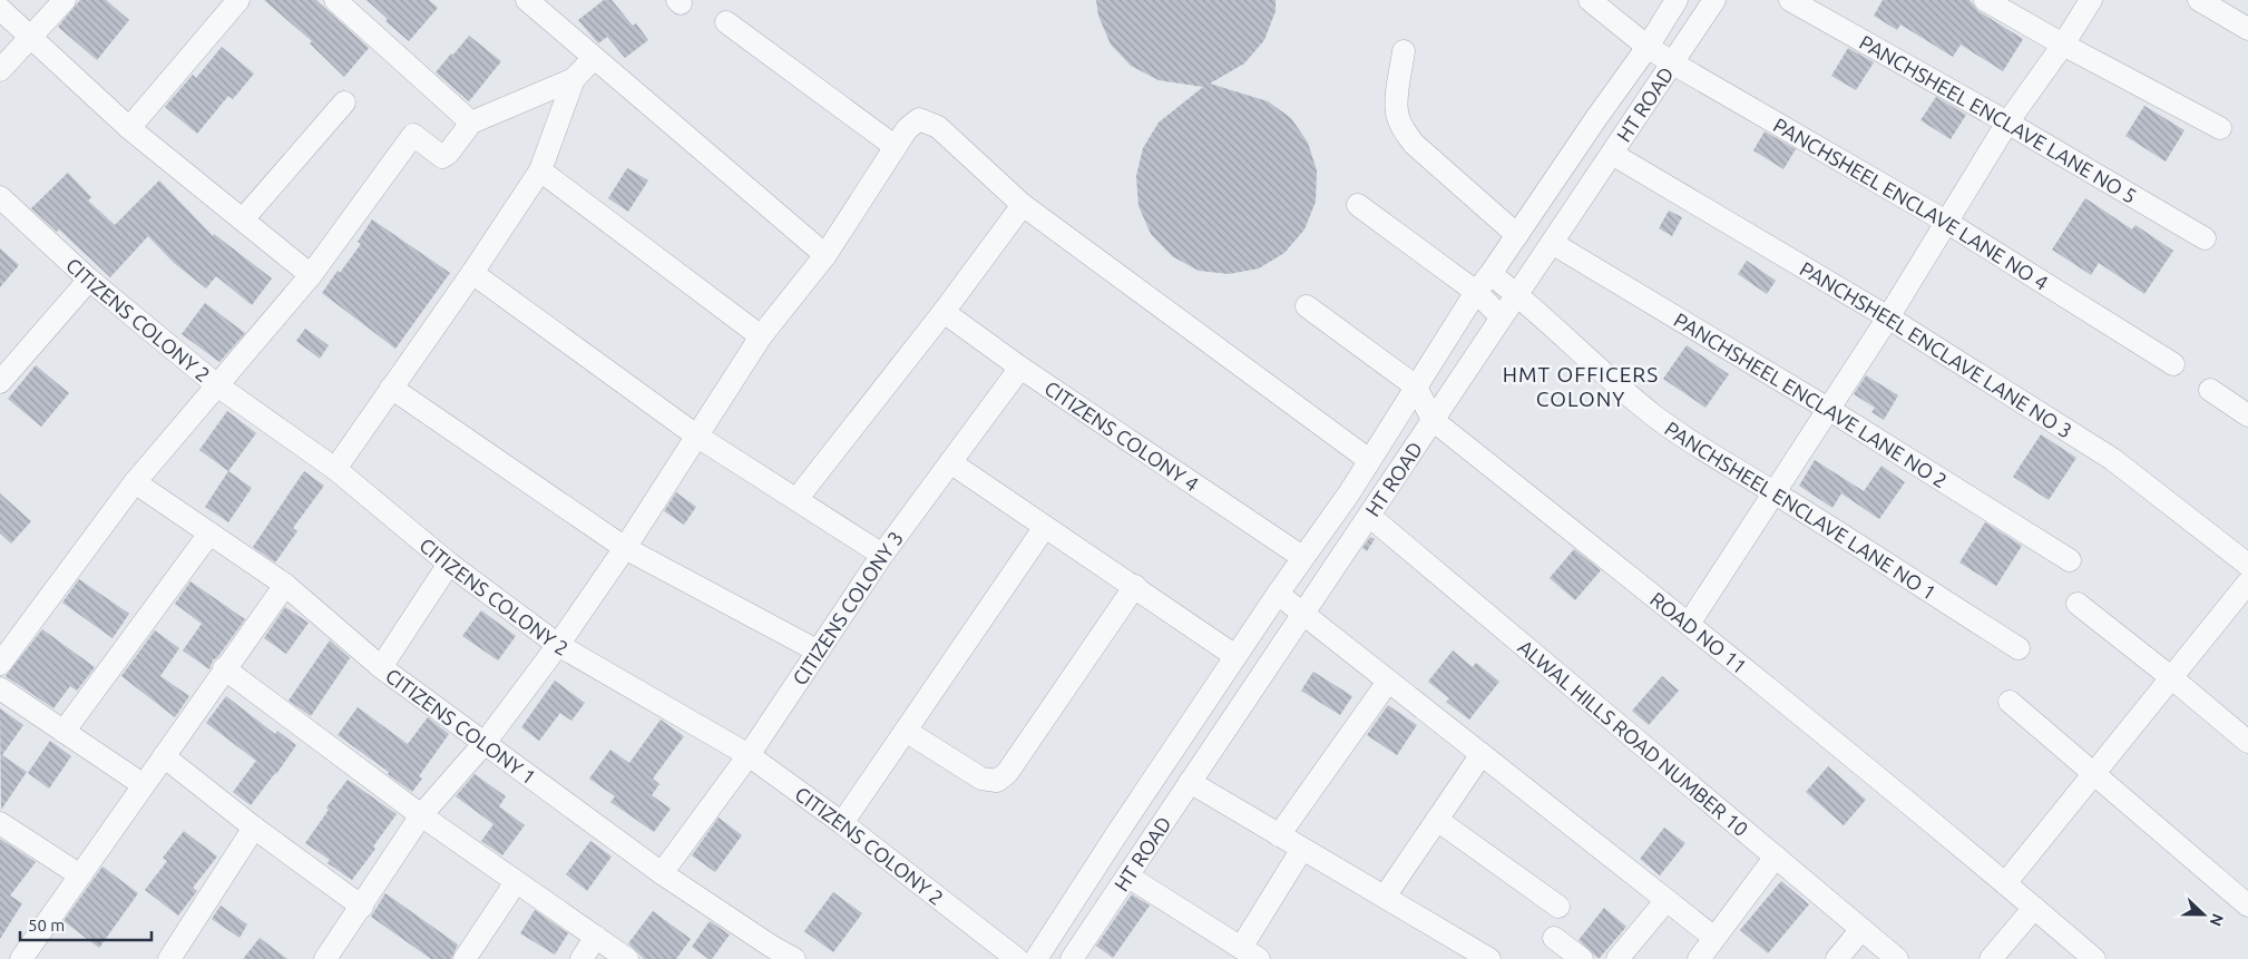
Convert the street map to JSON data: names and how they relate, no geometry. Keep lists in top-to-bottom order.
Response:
{
  "streets": {
    "street": [
      "HT ROAD",
      "PANCHSHEEL ENCLAVE LANE NO 5",
      "PANCHSHEEL ENCLAVE LANE NO 4",
      "CITIZENS COLONY 2",
      "PANCHSHEEL ENCLAVE LANE NO 3",
      "PANCHSHEEL ENCLAVE LANE NO 2",
      "CITIZENS COLONY 4",
      "PANCHSHEEL ENCLAVE LANE NO 1",
      "CITIZENS COLONY 3",
      "ROAD NO 11",
      "CITIZENS COLONY 1",
      "ALWAL HILLS ROAD NUMBER 10"
    ]
  },
  "crossings": [
    ["HT ROAD", "PANCHSHEEL ENCLAVE LANE NO 4"],
    ["HT ROAD", "PANCHSHEEL ENCLAVE LANE NO 3"],
    ["HT ROAD", "PANCHSHEEL ENCLAVE LANE NO 2"],
    ["HT ROAD", "CITIZENS COLONY 4"],
    ["HT ROAD", "PANCHSHEEL ENCLAVE LANE NO 1"],
    ["HT ROAD", "ROAD NO 11"],
    ["HT ROAD", "ALWAL HILLS ROAD NUMBER 10"],
    ["CITIZENS COLONY 2", "CITIZENS COLONY 3"],
    ["CITIZENS COLONY 4", "CITIZENS COLONY 3"],
    ["CITIZENS COLONY 3", "CITIZENS COLONY 1"]
  ],
  "districts": ["HMT OFFICERS COLONY"],
  "scale_bar": "50 m",
  "north": "right"
}
